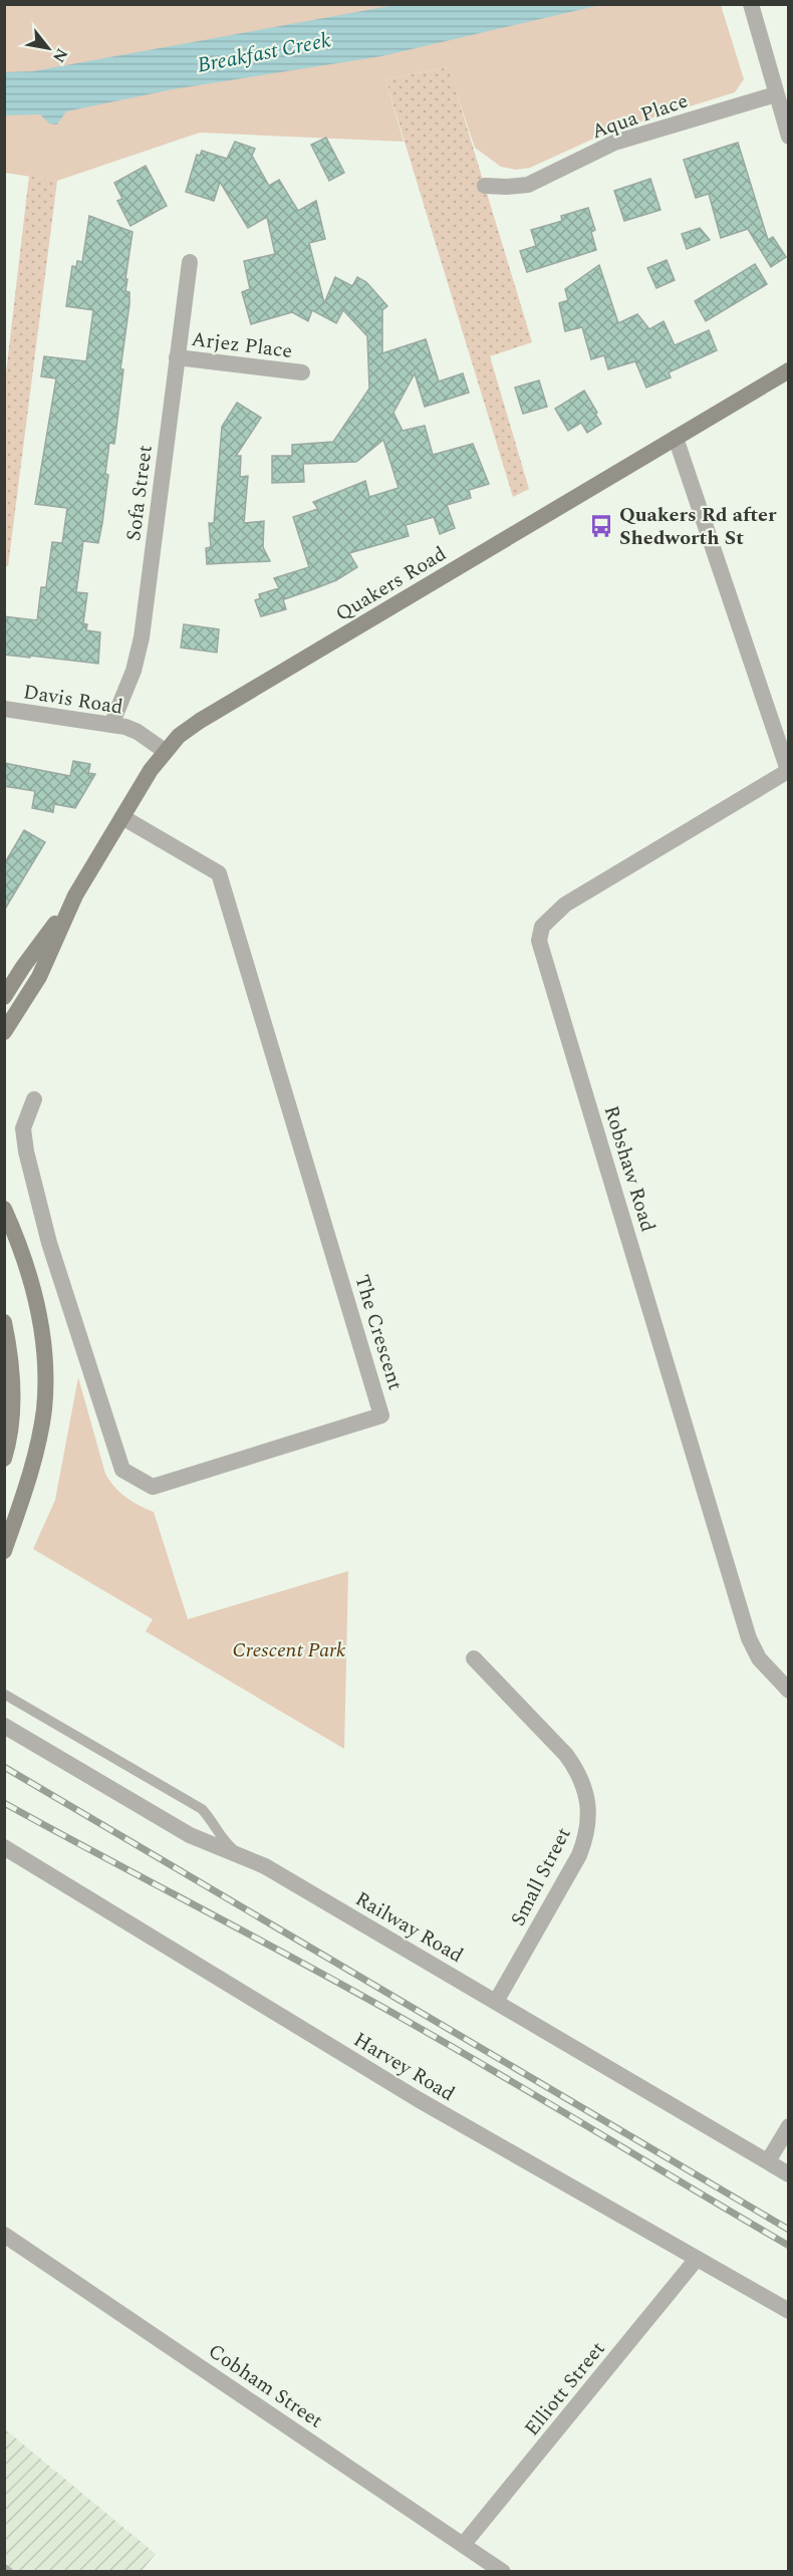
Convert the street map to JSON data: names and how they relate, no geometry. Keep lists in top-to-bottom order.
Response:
{
  "streets": {
    "main road": ["Quakers Road"],
    "street": [
      "Aqua Place",
      "Arjez Place",
      "Sofa Street",
      "Davis Road",
      "Robshaw Road",
      "The Crescent",
      "Small Street",
      "Railway Road",
      "Harvey Road",
      "Cobham Street",
      "Elliott Street"
    ]
  },
  "crossings": [
    ["Arjez Place", "Sofa Street"],
    ["Sofa Street", "Davis Road"],
    ["Quakers Road", "Davis Road"],
    ["Quakers Road", "The Crescent"],
    ["Small Street", "Railway Road"],
    ["Harvey Road", "Elliott Street"],
    ["Cobham Street", "Elliott Street"]
  ],
  "water": ["Breakfast Creek"],
  "parks": ["Crescent Park"],
  "places": {
    "bus stop": ["Quakers Rd after Shedworth St"]
  },
  "north": "bottom right"
}
